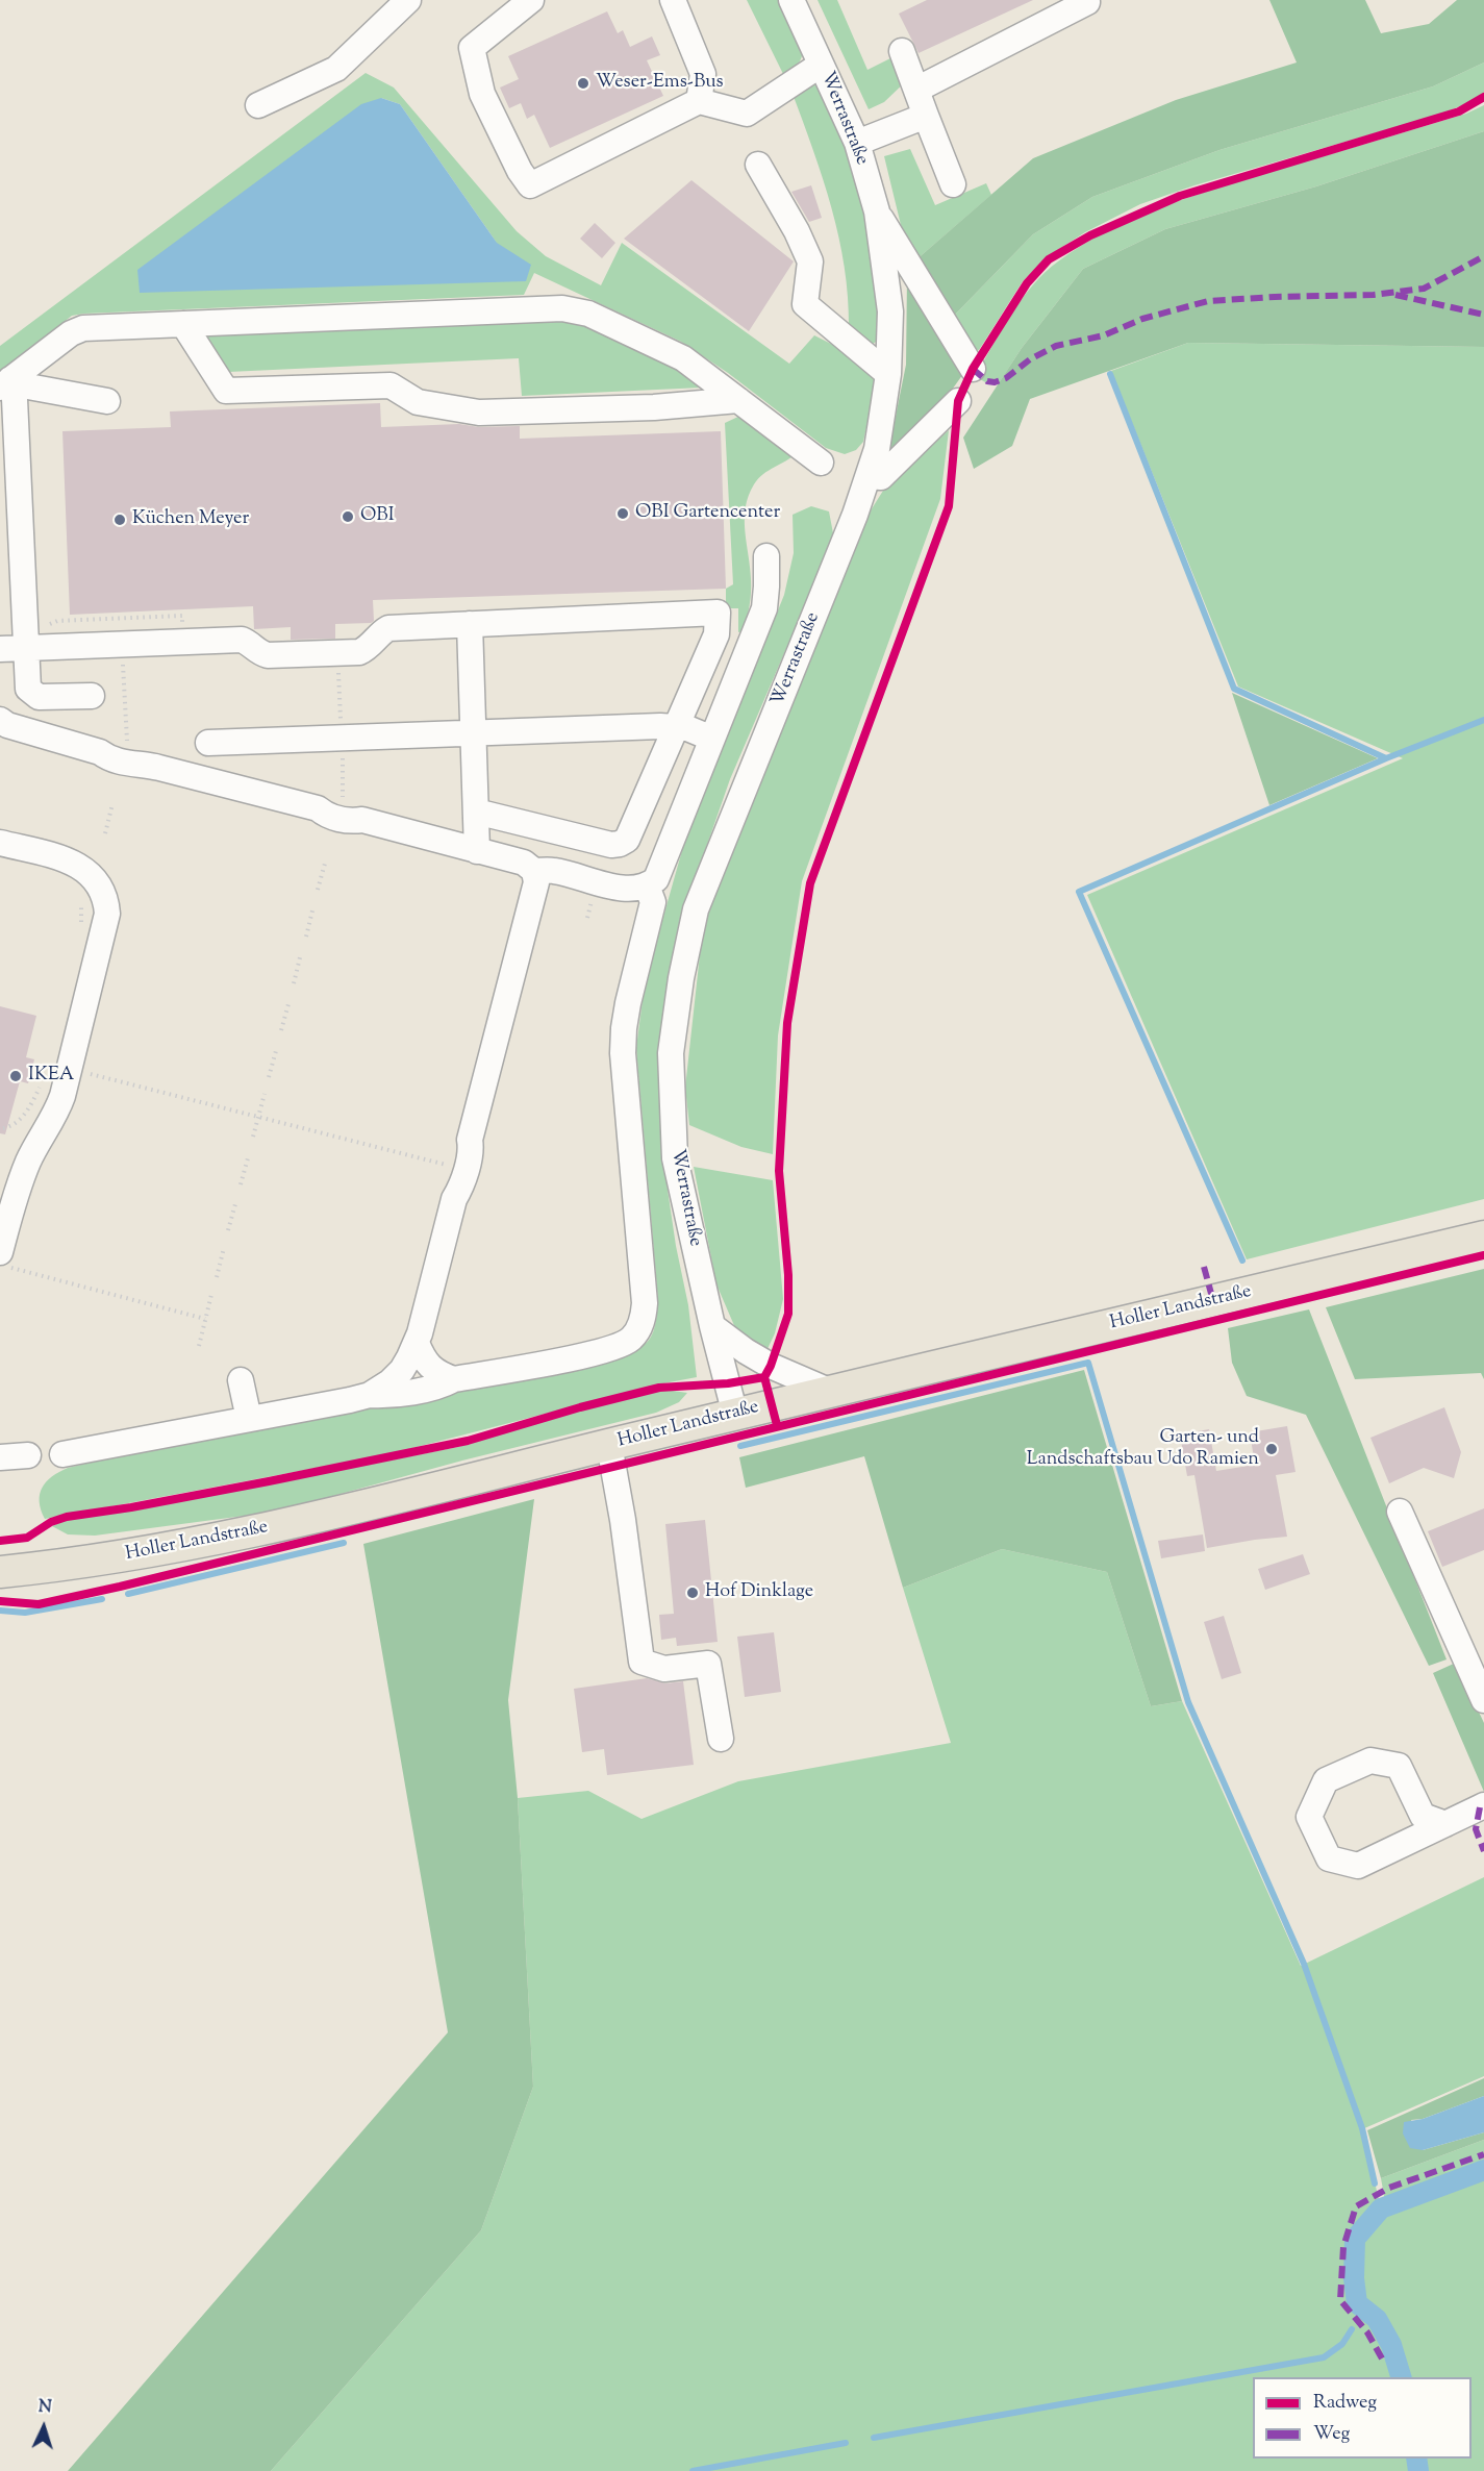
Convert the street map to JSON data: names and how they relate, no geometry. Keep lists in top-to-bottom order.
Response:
{
  "streets": {
    "main road": ["Holler Landstraße"],
    "street": ["Werrastraße"]
  },
  "crossings": [
    ["Werrastraße", "Holler Landstraße"]
  ],
  "places": [
    "Weser-Ems-Bus",
    "OBI Gartencenter",
    "OBI",
    "Küchen Meyer",
    "IKEA",
    "Garten- und Landschaftsbau Udo Ramien",
    "Hof Dinklage"
  ],
  "legend": ["Radweg", "Weg"],
  "north": "top"
}
